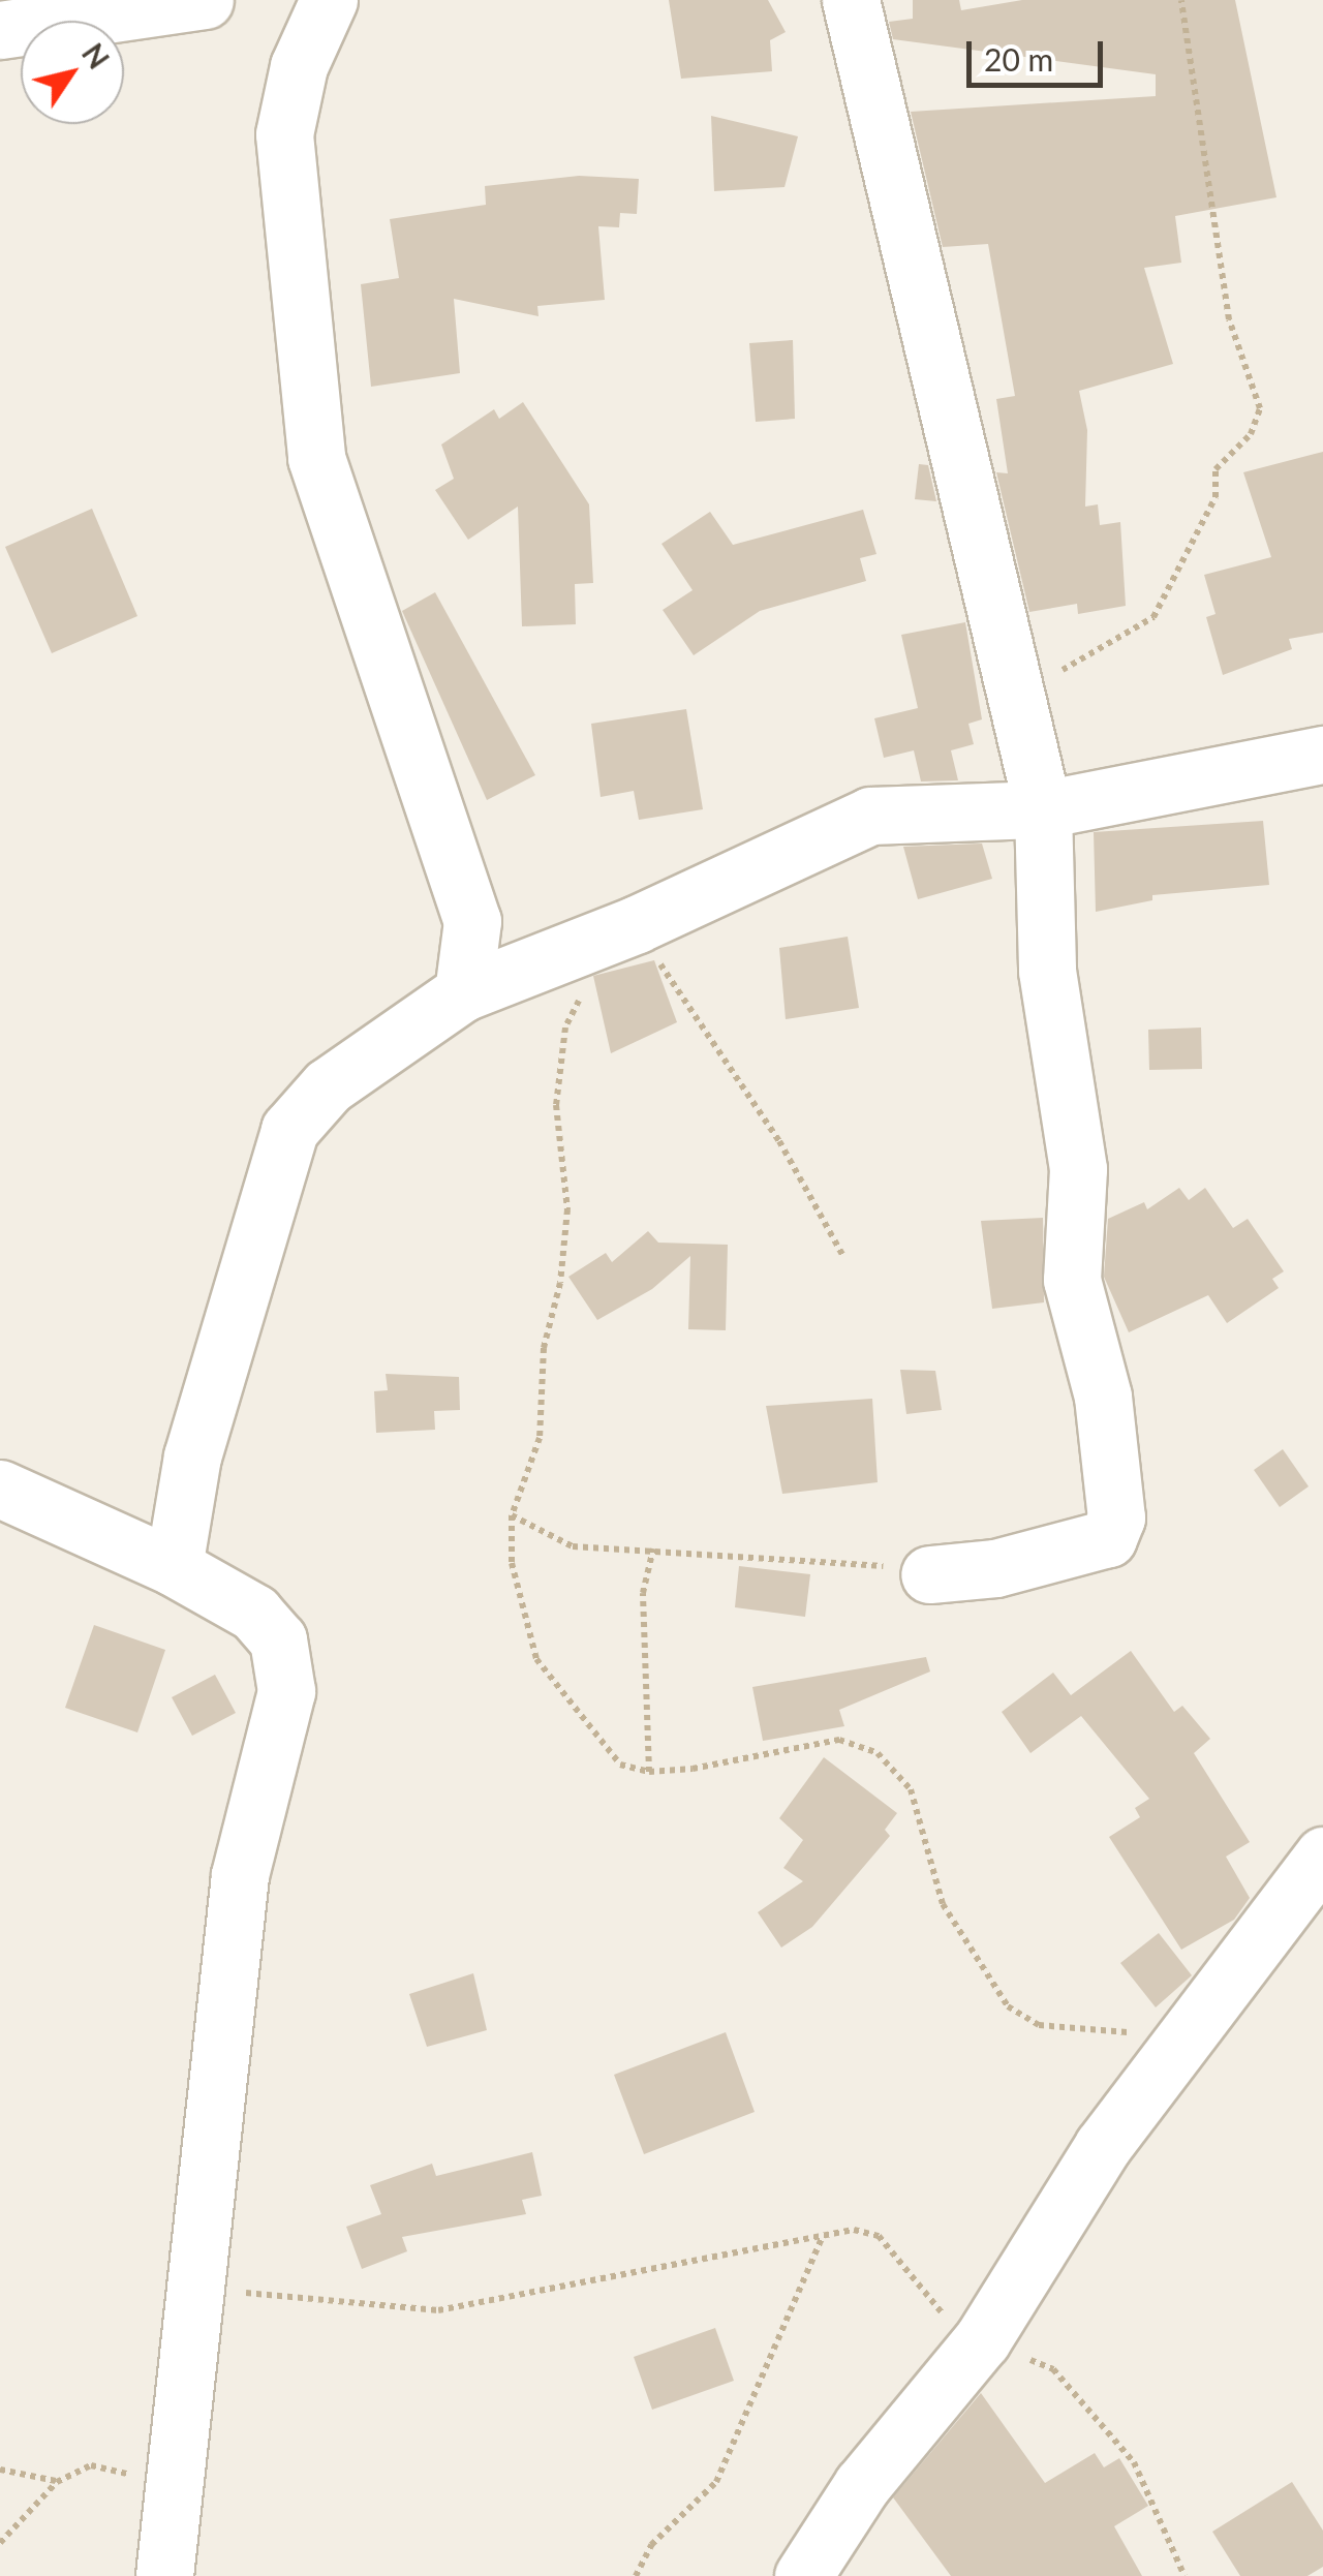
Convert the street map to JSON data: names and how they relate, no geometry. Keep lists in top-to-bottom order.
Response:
{
  "scale_bar": "20 m",
  "north": "top right"
}
